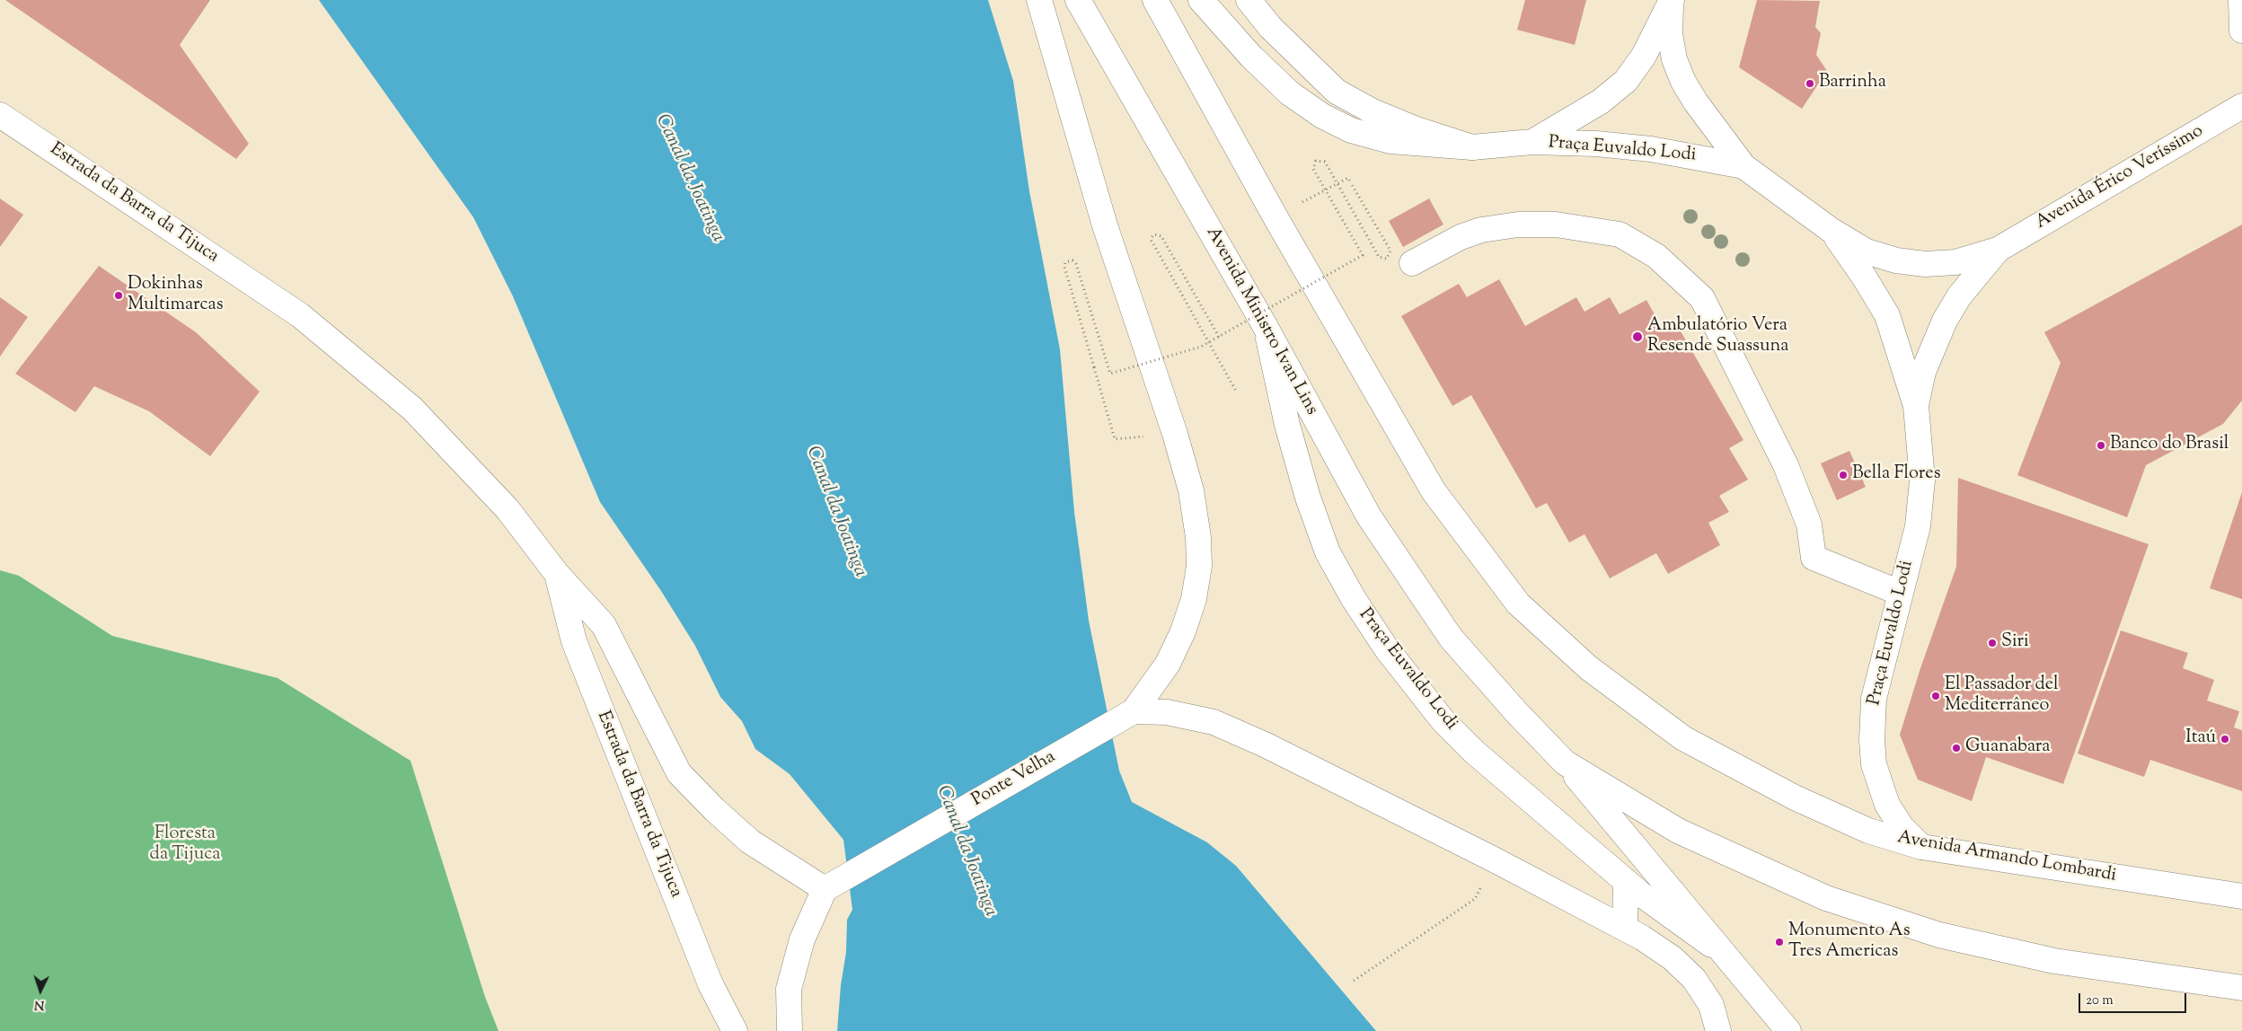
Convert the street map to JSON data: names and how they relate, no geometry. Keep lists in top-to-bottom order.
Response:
{
  "streets": {
    "main road": [
      "Praça Euvaldo Lodi",
      "Avenida Érico Veríssimo",
      "Estrada da Barra da Tijuca",
      "Avenida Ministro Ivan Lins",
      "Ponte Velha",
      "Avenida Armando Lombardi"
    ]
  },
  "crossings": [
    ["Praça Euvaldo Lodi", "Avenida Érico Veríssimo"],
    ["Praça Euvaldo Lodi", "Avenida Ministro Ivan Lins"],
    ["Praça Euvaldo Lodi", "Avenida Armando Lombardi"],
    ["Estrada da Barra da Tijuca", "Ponte Velha"]
  ],
  "water": ["Canal da Joatinga"],
  "parks": ["Floresta da Tijuca"],
  "places": [
    "Barrinha",
    "Dokinhas Multimarcas",
    "Ambulatório Vera Resende Suassuna",
    "Banco do Brasil",
    "Bella Flores",
    "Siri",
    "El Passador del Mediterrâneo",
    "Itaú",
    "Guanabara",
    "Monumento As Tres Americas"
  ],
  "scale_bar": "20 m",
  "north": "bottom"
}
